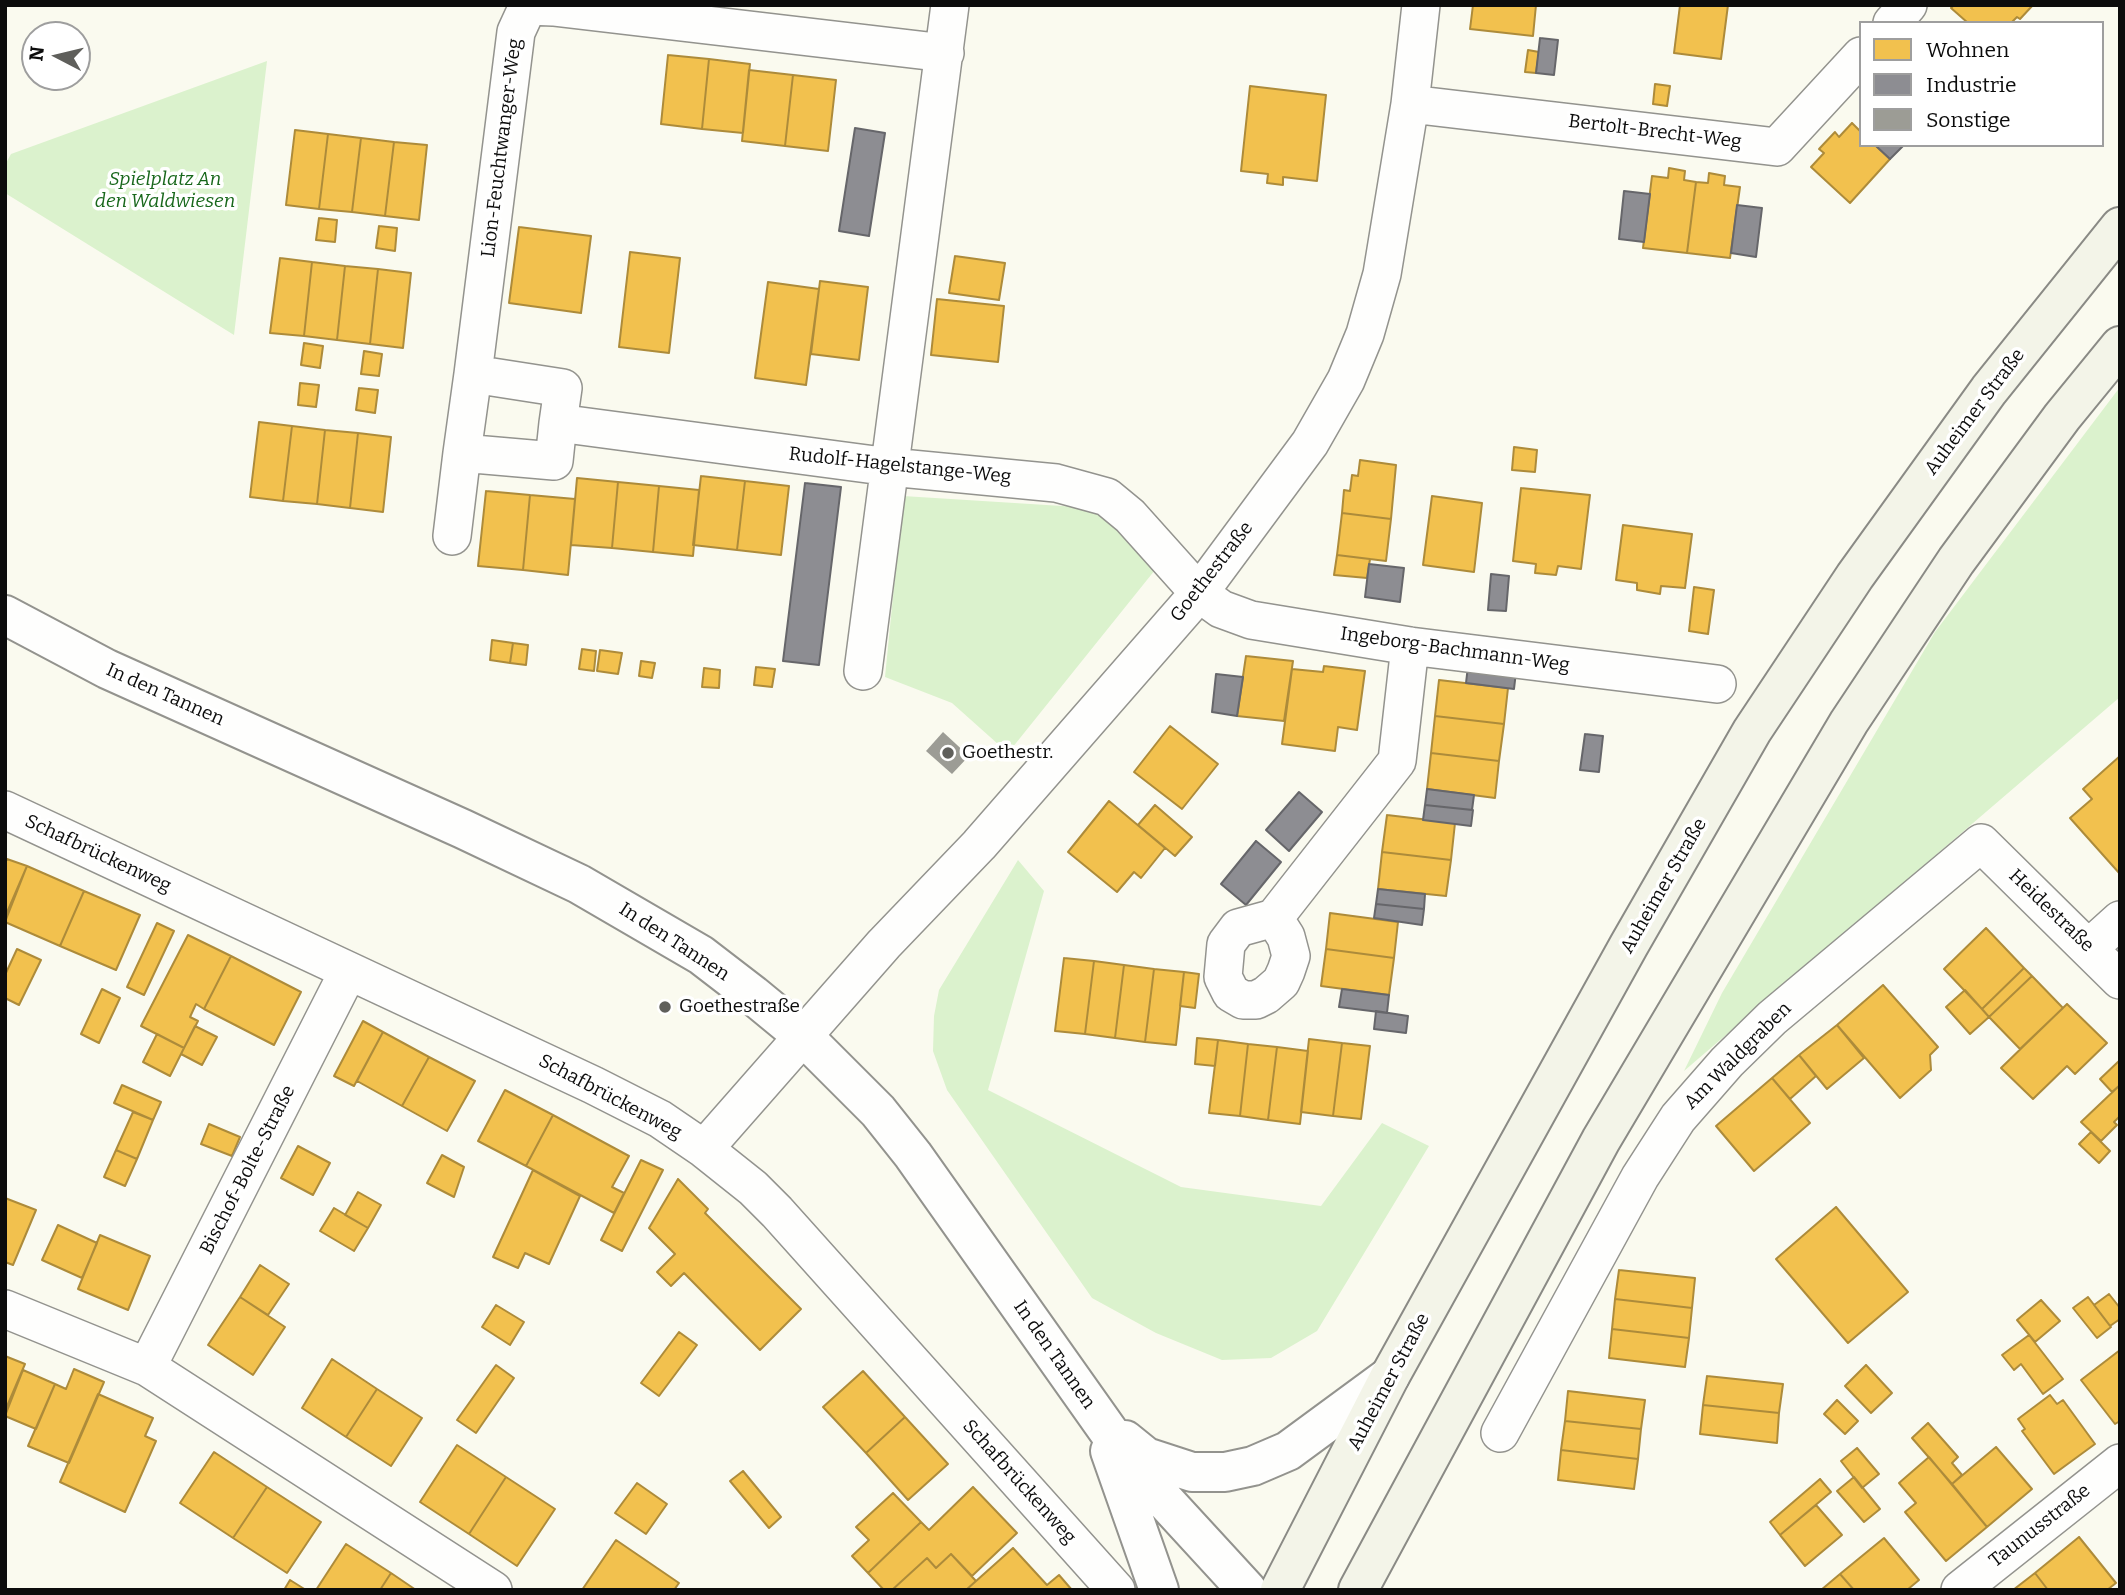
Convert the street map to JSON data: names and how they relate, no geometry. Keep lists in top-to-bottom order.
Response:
{
  "streets": {
    "main road": ["Auheimer Straße"],
    "street": [
      "Bertolt-Brecht-Weg",
      "Lion-Feuchtwanger-Weg",
      "Rudolf-Hagelstange-Weg",
      "Goethestraße",
      "Ingeborg-Bachmann-Weg",
      "In den Tannen",
      "Schafbrückenweg",
      "Heidestraße",
      "Am Waldgraben",
      "Bischof-Bolte-Straße",
      "Taunusstraße"
    ]
  },
  "crossings": [
    ["Bertolt-Brecht-Weg", "Goethestraße"],
    ["Rudolf-Hagelstange-Weg", "Goethestraße"],
    ["Rudolf-Hagelstange-Weg", "Ingeborg-Bachmann-Weg"],
    ["Goethestraße", "Ingeborg-Bachmann-Weg"],
    ["Goethestraße", "In den Tannen"],
    ["Goethestraße", "Schafbrückenweg"],
    ["Schafbrückenweg", "Bischof-Bolte-Straße"],
    ["Heidestraße", "Am Waldgraben"]
  ],
  "parks": ["Spielplatz An den Waldwiesen"],
  "places": ["Goethestr.", "Goethestraße"],
  "legend": ["Wohnen", "Industrie", "Sonstige"],
  "north": "left"
}
